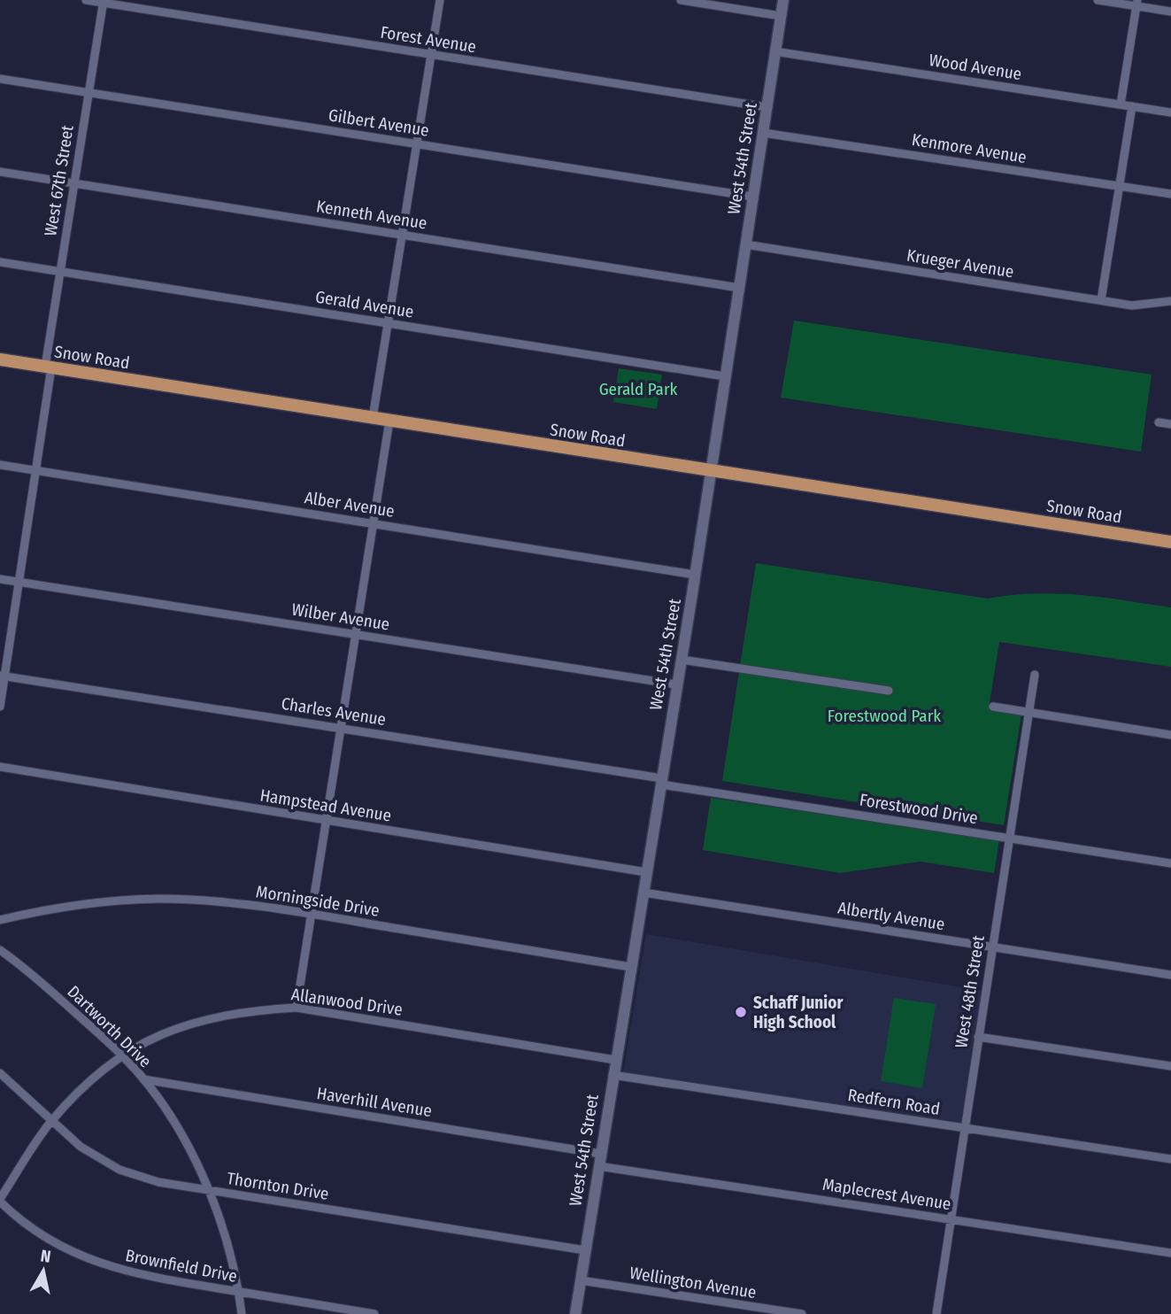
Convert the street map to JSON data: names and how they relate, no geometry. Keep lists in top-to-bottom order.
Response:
{
  "streets": {
    "main road": ["Snow Road"],
    "street": [
      "Forest Avenue",
      "Wood Avenue",
      "Gilbert Avenue",
      "Kenmore Avenue",
      "West 54th Street",
      "West 67th Street",
      "Kenneth Avenue",
      "Krueger Avenue",
      "Gerald Avenue",
      "Alber Avenue",
      "Wilber Avenue",
      "Charles Avenue",
      "Hampstead Avenue",
      "Forestwood Drive",
      "Morningside Drive",
      "Albertly Avenue",
      "West 48th Street",
      "Allanwood Drive",
      "Dartworth Drive",
      "Haverhill Avenue",
      "Redfern Road",
      "Thornton Drive",
      "Maplecrest Avenue",
      "Brownfield Drive",
      "Wellington Avenue"
    ]
  },
  "crossings": [
    ["Forest Avenue", "West 54th Street"],
    ["Forest Avenue", "West 67th Street"],
    ["Wood Avenue", "West 54th Street"],
    ["Gilbert Avenue", "West 54th Street"],
    ["Gilbert Avenue", "West 67th Street"],
    ["Kenmore Avenue", "West 54th Street"],
    ["West 54th Street", "Kenneth Avenue"],
    ["West 54th Street", "Krueger Avenue"],
    ["West 54th Street", "Gerald Avenue"],
    ["West 54th Street", "Snow Road"],
    ["West 54th Street", "Alber Avenue"],
    ["West 54th Street", "Wilber Avenue"],
    ["West 54th Street", "Charles Avenue"],
    ["West 54th Street", "Hampstead Avenue"],
    ["West 54th Street", "Forestwood Drive"],
    ["West 54th Street", "Morningside Drive"],
    ["West 54th Street", "Albertly Avenue"],
    ["West 54th Street", "Allanwood Drive"],
    ["West 54th Street", "Haverhill Avenue"],
    ["West 54th Street", "Redfern Road"],
    ["West 54th Street", "Thornton Drive"],
    ["West 54th Street", "Maplecrest Avenue"],
    ["West 54th Street", "Wellington Avenue"],
    ["West 67th Street", "Kenneth Avenue"],
    ["West 67th Street", "Gerald Avenue"],
    ["West 67th Street", "Snow Road"],
    ["West 67th Street", "Alber Avenue"],
    ["West 67th Street", "Wilber Avenue"],
    ["West 67th Street", "Charles Avenue"],
    ["Charles Avenue", "Forestwood Drive"],
    ["Forestwood Drive", "West 48th Street"],
    ["Albertly Avenue", "West 48th Street"],
    ["West 48th Street", "Redfern Road"],
    ["West 48th Street", "Maplecrest Avenue"],
    ["Allanwood Drive", "Dartworth Drive"],
    ["Allanwood Drive", "Thornton Drive"],
    ["Allanwood Drive", "Brownfield Drive"],
    ["Dartworth Drive", "Haverhill Avenue"],
    ["Dartworth Drive", "Thornton Drive"],
    ["Dartworth Drive", "Brownfield Drive"],
    ["Haverhill Avenue", "Maplecrest Avenue"]
  ],
  "parks": ["Gerald Park", "Forestwood Park"],
  "places": ["Schaff Junior High School"],
  "north": "top"
}
